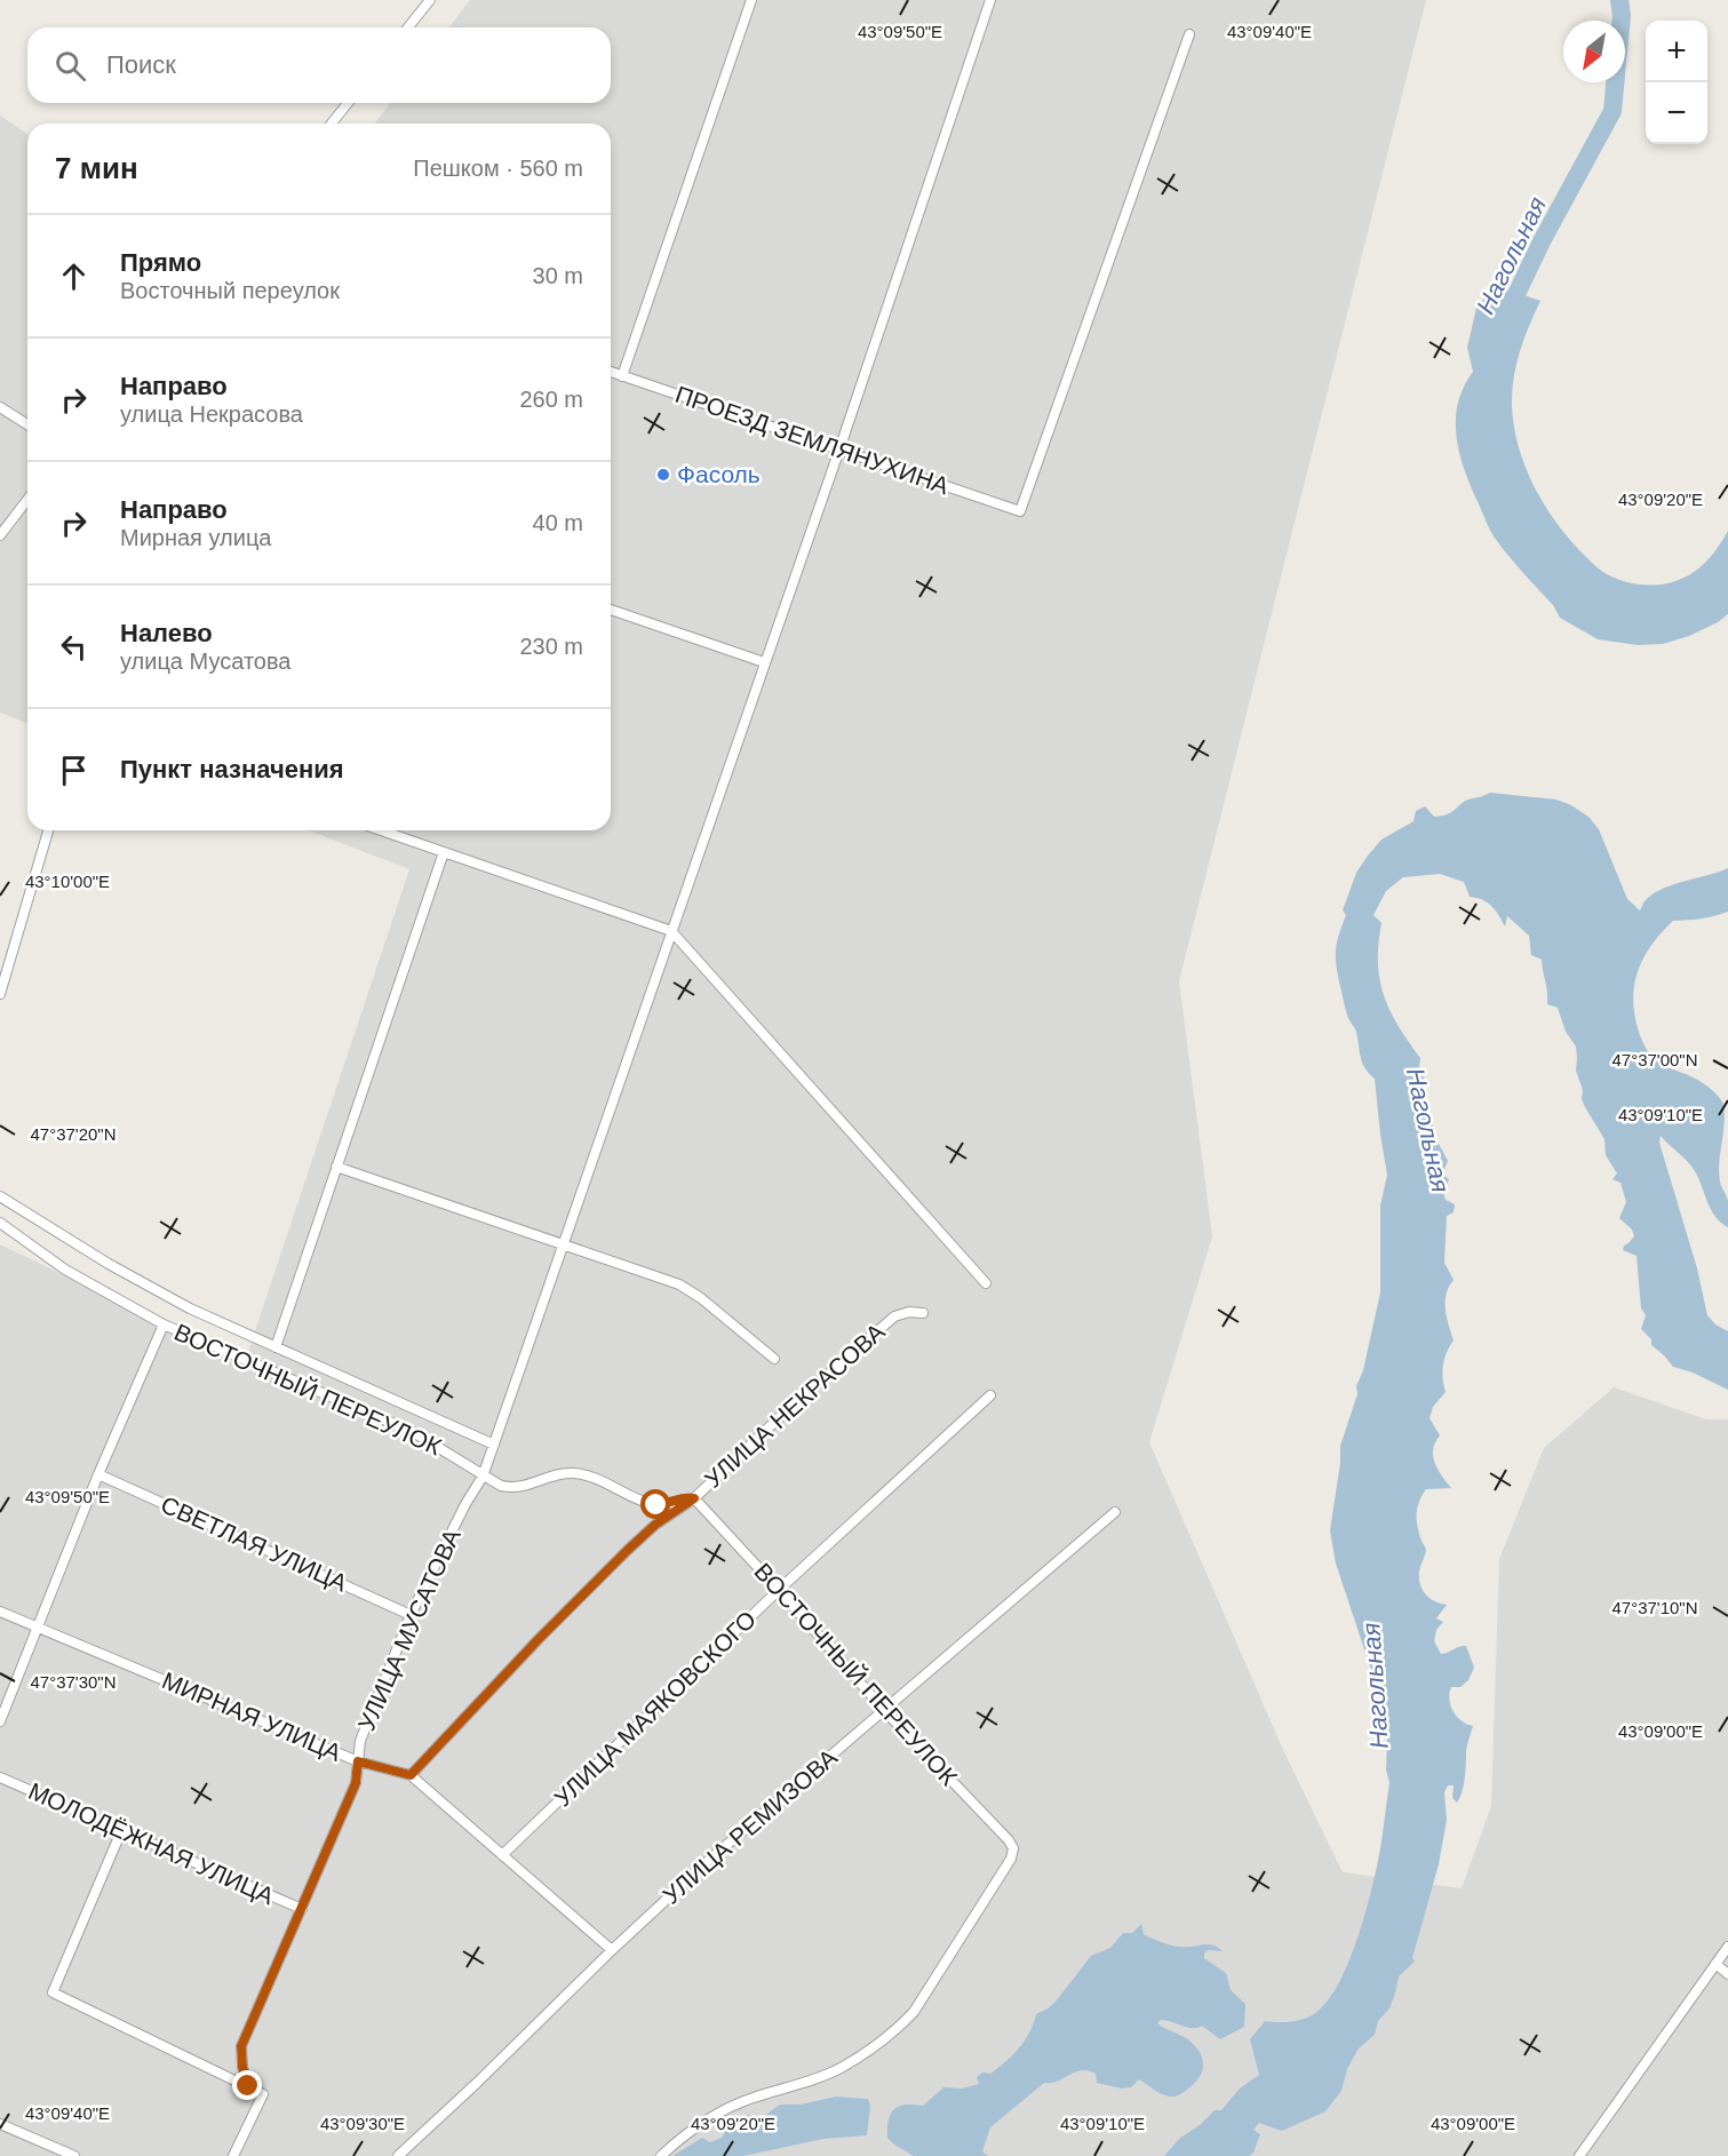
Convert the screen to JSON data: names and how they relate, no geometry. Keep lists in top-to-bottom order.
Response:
{
  "streets": {
    "street": [
      "ПРОЕЗД ЗЕМЛЯНУХИНА",
      "ВОСТОЧНЫЙ ПЕРЕУЛОК",
      "УЛИЦА НЕКРАСОВА",
      "СВЕТЛАЯ УЛИЦА",
      "УЛИЦА МУСАТОВА",
      "УЛИЦА МАЯКОВСКОГО",
      "МИРНАЯ УЛИЦА",
      "УЛИЦА РЕМИЗОВА",
      "МОЛОДЁЖНАЯ УЛИЦА"
    ]
  },
  "crossings": [
    ["ПРОЕЗД ЗЕМЛЯНУХИНА", "УЛИЦА МУСАТОВА"],
    ["ВОСТОЧНЫЙ ПЕРЕУЛОК", "УЛИЦА НЕКРАСОВА"],
    ["ВОСТОЧНЫЙ ПЕРЕУЛОК", "УЛИЦА МУСАТОВА"],
    ["ВОСТОЧНЫЙ ПЕРЕУЛОК", "УЛИЦА МАЯКОВСКОГО"],
    ["ВОСТОЧНЫЙ ПЕРЕУЛОК", "УЛИЦА РЕМИЗОВА"],
    ["УЛИЦА НЕКРАСОВА", "МИРНАЯ УЛИЦА"],
    ["СВЕТЛАЯ УЛИЦА", "УЛИЦА МУСАТОВА"],
    ["УЛИЦА МУСАТОВА", "МИРНАЯ УЛИЦА"],
    ["УЛИЦА МУСАТОВА", "МОЛОДЁЖНАЯ УЛИЦА"],
    ["УЛИЦА МАЯКОВСКОГО", "МИРНАЯ УЛИЦА"],
    ["МИРНАЯ УЛИЦА", "УЛИЦА РЕМИЗОВА"]
  ],
  "water": ["Нагольная"],
  "places": ["Фасоль"],
  "north": "bottom left",
  "page": {
    "map_buttons": ["+", "−"],
    "search": "Поиск",
    "heading": ["7 мин", "Пешком · 560 m"],
    "list": [
      ["Прямо", "Восточный переулок", "30 m"],
      ["Направо", "улица Некрасова", "260 m"],
      ["Направо", "Мирная улица", "40 m"],
      ["Налево", "улица Мусатова", "230 m"],
      "Пункт назначения"
    ]
  },
  "coordinates": [
    "43°09'50\"E",
    "43°09'40\"E",
    "43°09'20\"E",
    "43°10'00\"E",
    "47°37'00\"N",
    "43°09'10\"E",
    "47°37'20\"N",
    "47°37'10\"N",
    "47°37'30\"N",
    "43°09'00\"E",
    "43°09'30\"E"
  ]
}
